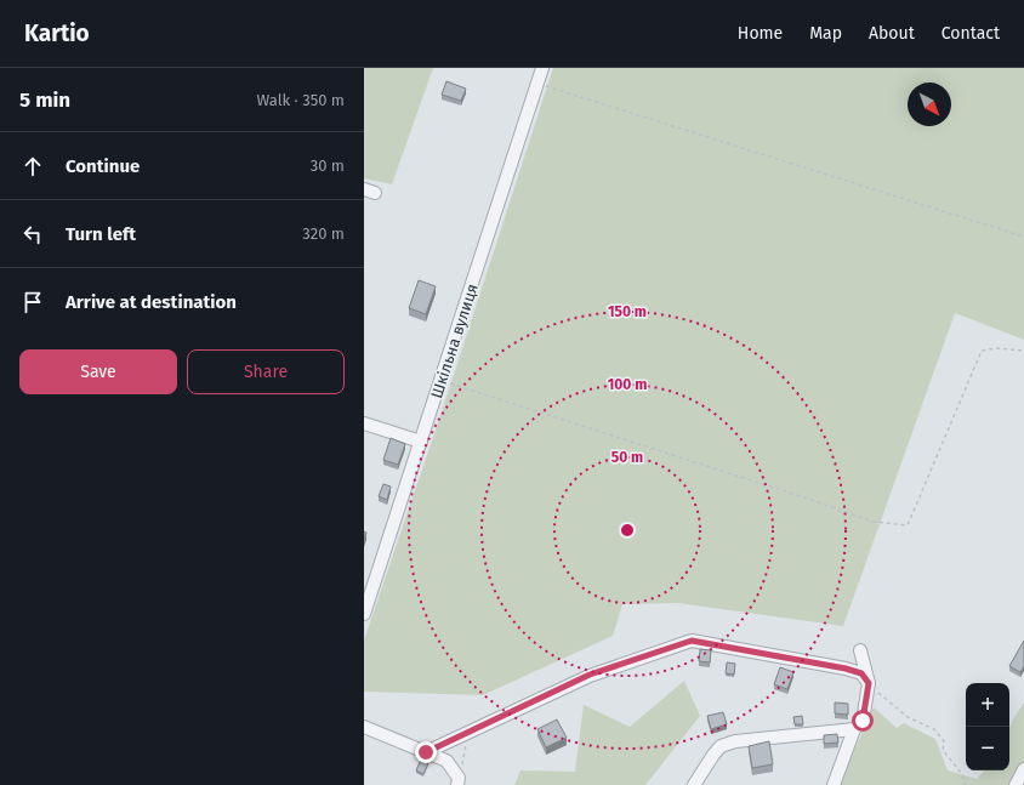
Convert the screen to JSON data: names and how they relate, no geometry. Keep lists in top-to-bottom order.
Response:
{
  "streets": {
    "street": ["Шкільна вулиця"]
  },
  "north": "bottom right",
  "page": {
    "header": "Kartio",
    "nav": [
      "Home",
      "Map",
      "About",
      "Contact"
    ],
    "heading": ["5 min", "Walk · 350 m"],
    "list": [
      ["Continue", "30 m"],
      ["Turn left", "320 m"],
      "Arrive at destination"
    ],
    "buttons": ["Save", "Share"],
    "map_buttons": ["+", "−"]
  },
  "rings": ["150 m", "100 m", "50 m"]
}
